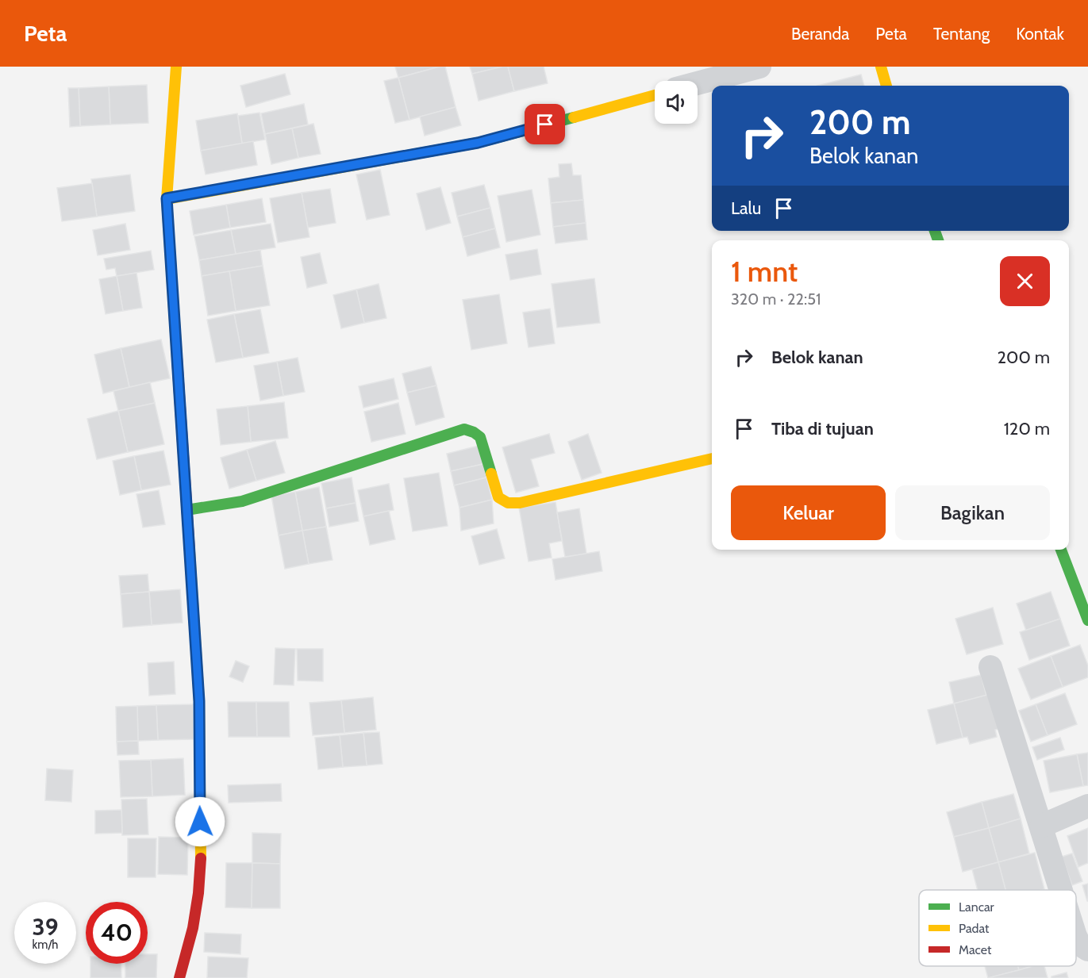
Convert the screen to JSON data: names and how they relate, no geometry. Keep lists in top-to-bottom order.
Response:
{
  "legend": ["Lancar", "Padat", "Macet"],
  "page": {
    "header": "Peta",
    "nav": [
      "Beranda",
      "Peta",
      "Tentang",
      "Kontak"
    ],
    "turn": ["200 m", "Belok kanan"],
    "then": "Lalu",
    "heading": ["1 mnt", "320 m · 22:51"],
    "list": [
      {
        "name": "Belok kanan",
        "value": "200 m"
      },
      {
        "name": "Tiba di tujuan",
        "value": "120 m"
      }
    ],
    "buttons": ["Keluar", "Bagikan"],
    "speed": "39 km/h",
    "limit": "40"
  }
}
